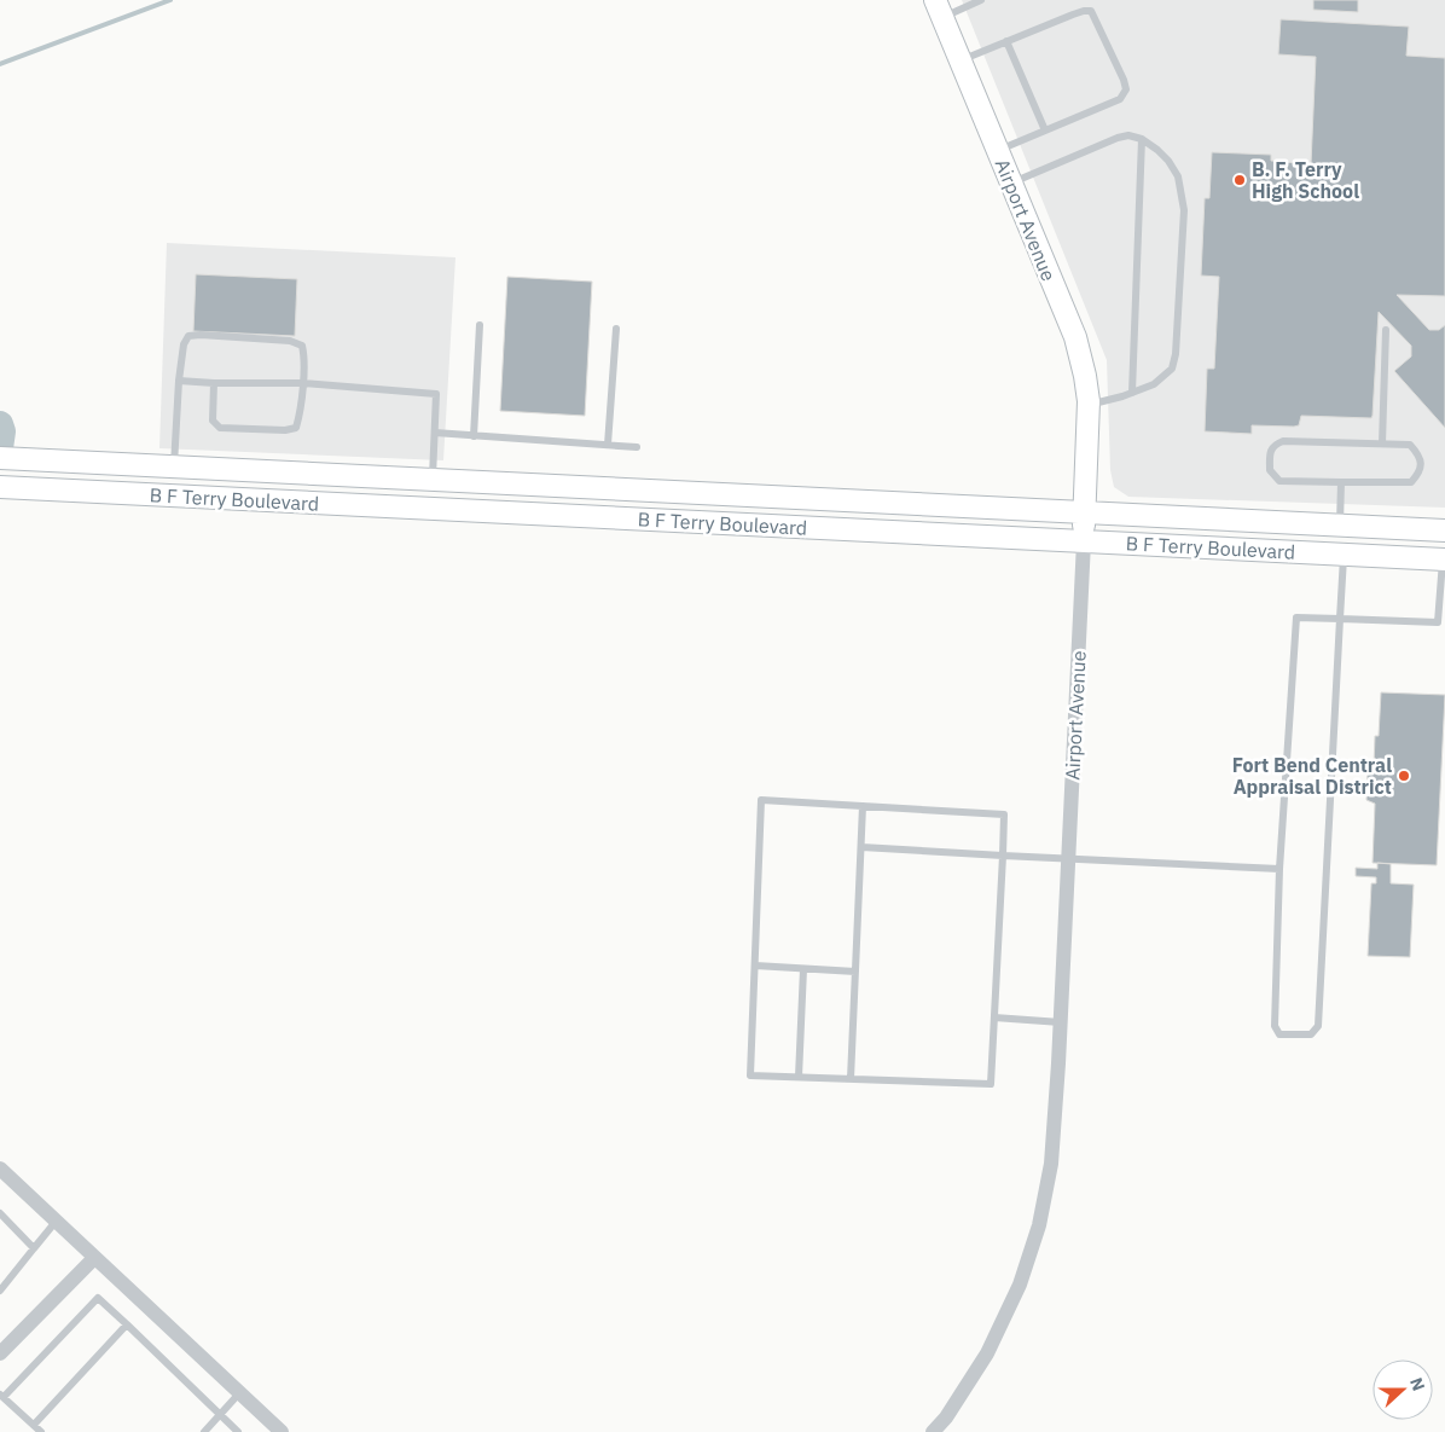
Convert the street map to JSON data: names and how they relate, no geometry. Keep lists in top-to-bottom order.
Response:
{
  "streets": {
    "main road": ["Airport Avenue", "B F Terry Boulevard"]
  },
  "crossings": [
    ["Airport Avenue", "B F Terry Boulevard"]
  ],
  "places": ["B. F. Terry High School", "Fort Bend Central Appraisal District"],
  "north": "right"
}
